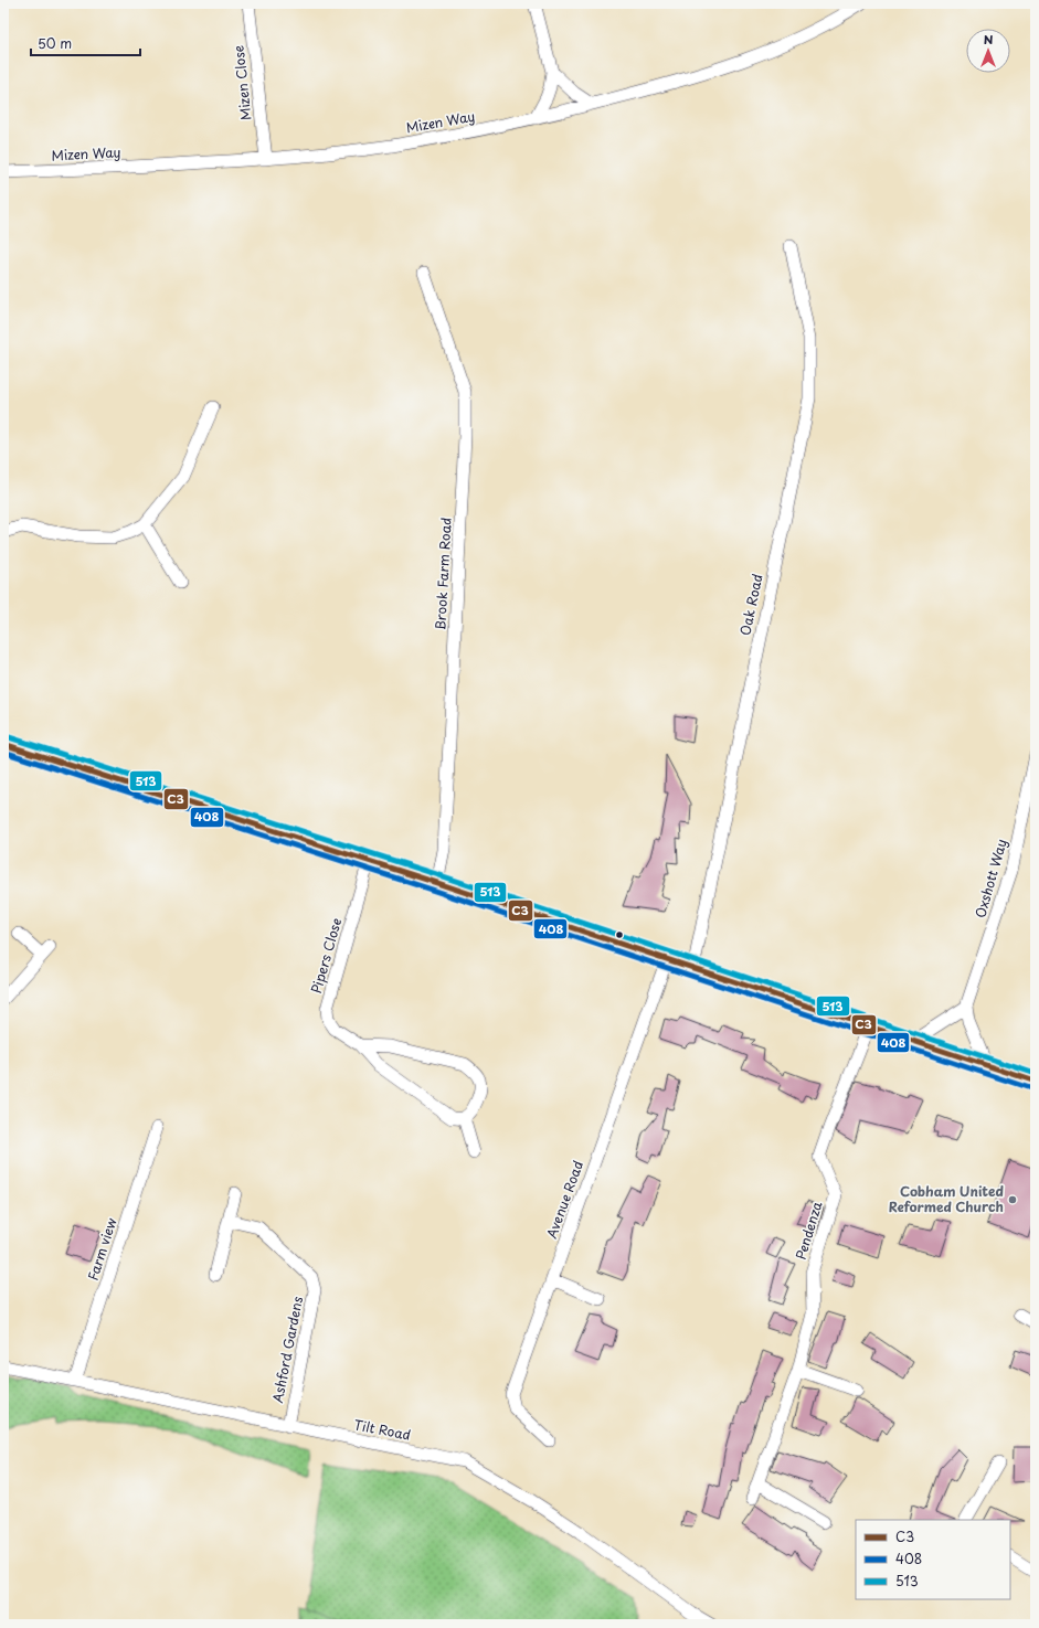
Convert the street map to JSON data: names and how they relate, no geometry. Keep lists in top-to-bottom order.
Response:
{
  "streets": {
    "street": [
      "Mizen Close",
      "Mizen Way",
      "Brook Farm Road",
      "Oak Road",
      "Oxshott Way",
      "Pipers Close",
      "Avenue Road",
      "Pendenza",
      "Farm view",
      "Ashford Gardens",
      "Tilt Road"
    ]
  },
  "crossings": [
    ["Mizen Close", "Mizen Way"],
    ["Farm view", "Tilt Road"],
    ["Ashford Gardens", "Tilt Road"]
  ],
  "places": ["Cobham United Reformed Church"],
  "lines": ["transit line 513", "transit line C3", "transit line 408"],
  "legend": ["C3", "408", "513"],
  "scale_bar": "50 m",
  "north": "top"
}
